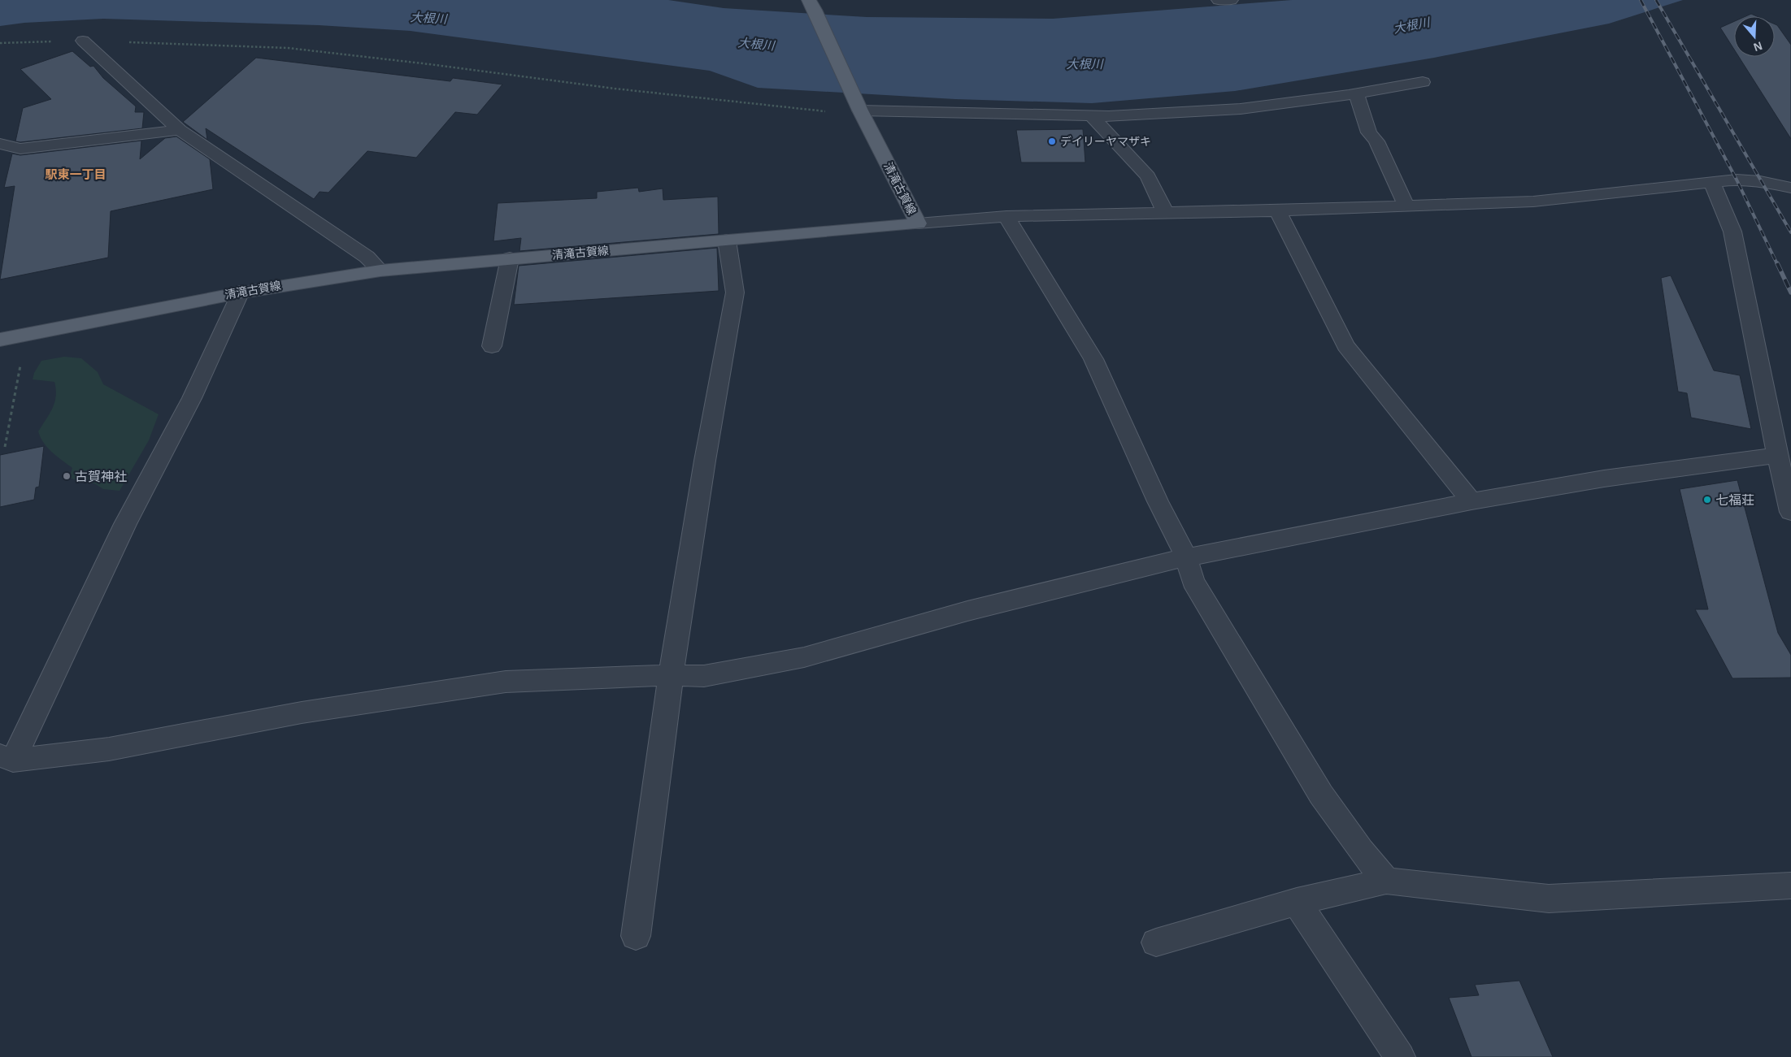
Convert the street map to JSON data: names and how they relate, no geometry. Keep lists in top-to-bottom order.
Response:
{
  "streets": {
    "main road": ["清滝古賀線"]
  },
  "districts": ["駅東一丁目"],
  "water": ["大根川"],
  "places": ["デイリーヤマザキ", "古賀神社", "七福荘"],
  "north": "bottom"
}
